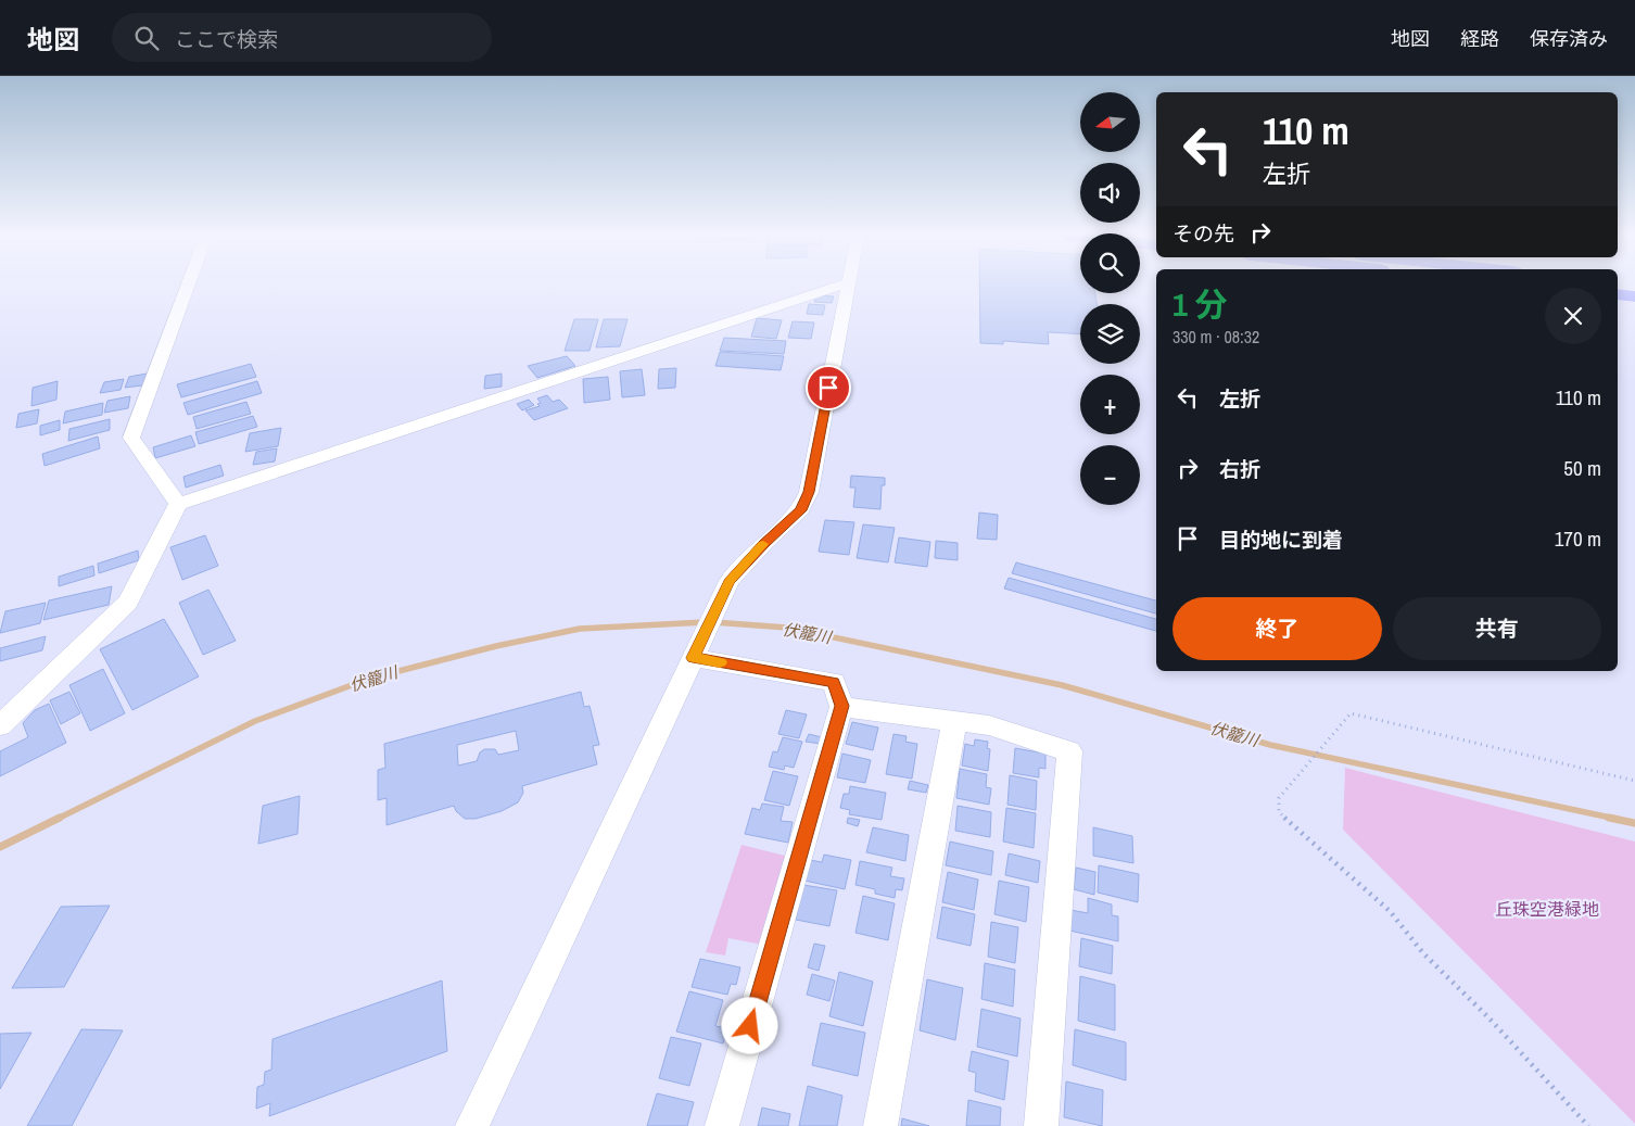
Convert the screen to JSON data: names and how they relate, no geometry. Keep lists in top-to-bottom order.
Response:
{
  "water": ["伏籠川"],
  "parks": ["丘珠空港緑地"],
  "north": "left",
  "page": {
    "header": "地図",
    "search": "ここで検索",
    "nav": ["地図", "経路", "保存済み"],
    "map_buttons": ["+", "−"],
    "turn": ["110 m", "左折"],
    "then": "その先",
    "heading": ["1 分", "330 m · 08:32"],
    "list": [
      {
        "name": "左折",
        "value": "110 m"
      },
      {
        "name": "右折",
        "value": "50 m"
      },
      {
        "name": "目的地に到着",
        "value": "170 m"
      }
    ],
    "buttons": ["終了", "共有"]
  }
}
